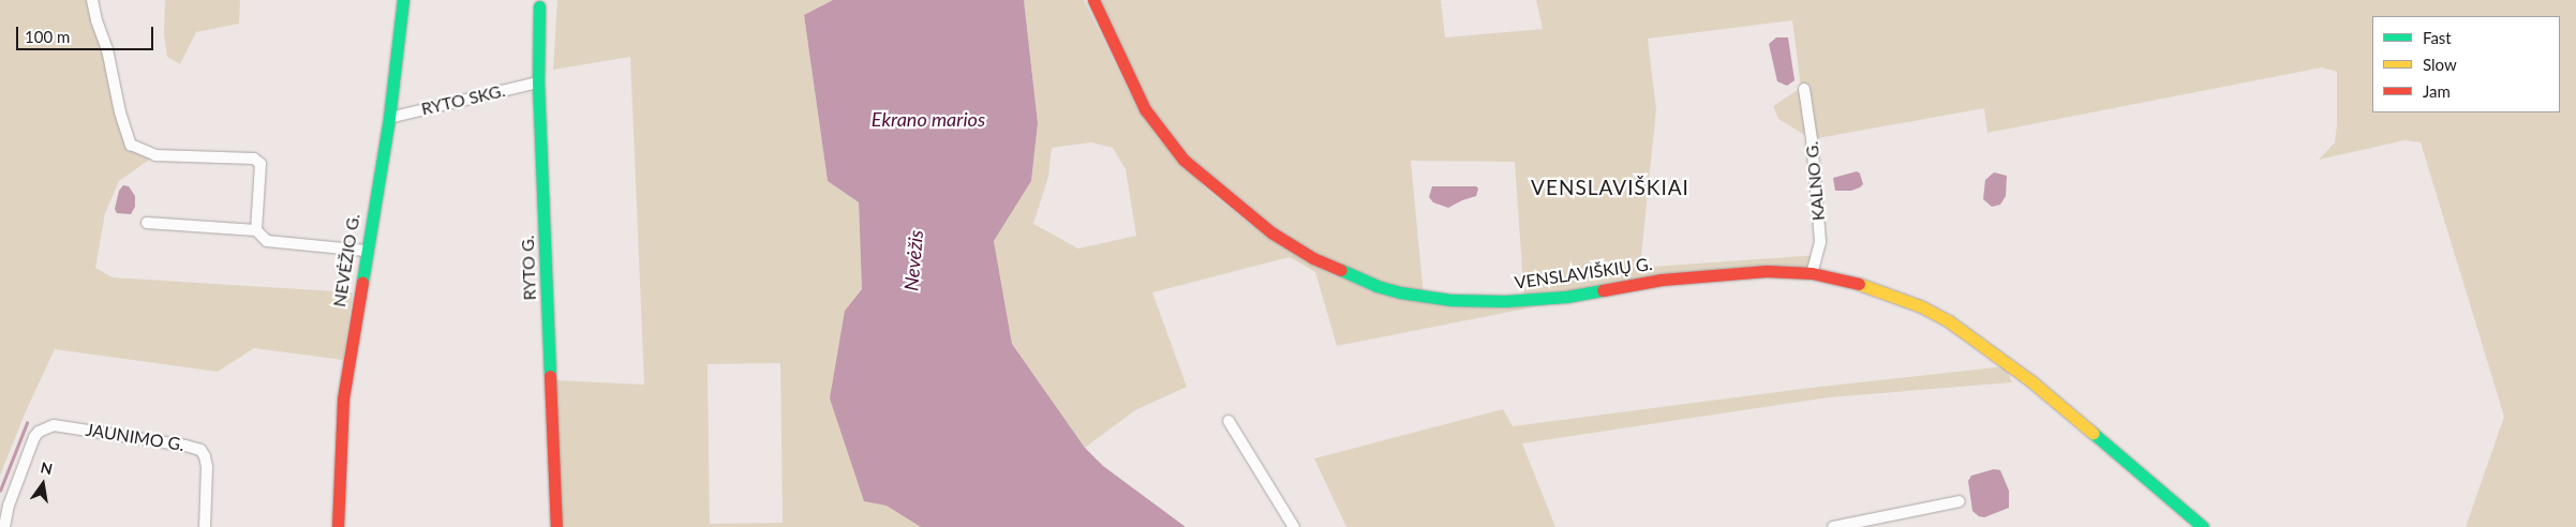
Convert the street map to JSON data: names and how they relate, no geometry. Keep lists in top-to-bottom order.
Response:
{
  "streets": {
    "main road": ["NEVĖŽIO G.", "RYTO G.", "VENSLAVIŠKIŲ G."],
    "street": ["RYTO SKG.", "KALNO G.", "JAUNIMO G."]
  },
  "crossings": [
    ["RYTO SKG.", "NEVĖŽIO G."],
    ["RYTO SKG.", "RYTO G."],
    ["KALNO G.", "VENSLAVIŠKIŲ G."]
  ],
  "districts": ["VENSLAVIŠKIAI"],
  "water": ["Ekrano marios", "Nevėžis"],
  "legend": ["Fast", "Slow", "Jam"],
  "scale_bar": "100 m",
  "north": "top"
}
